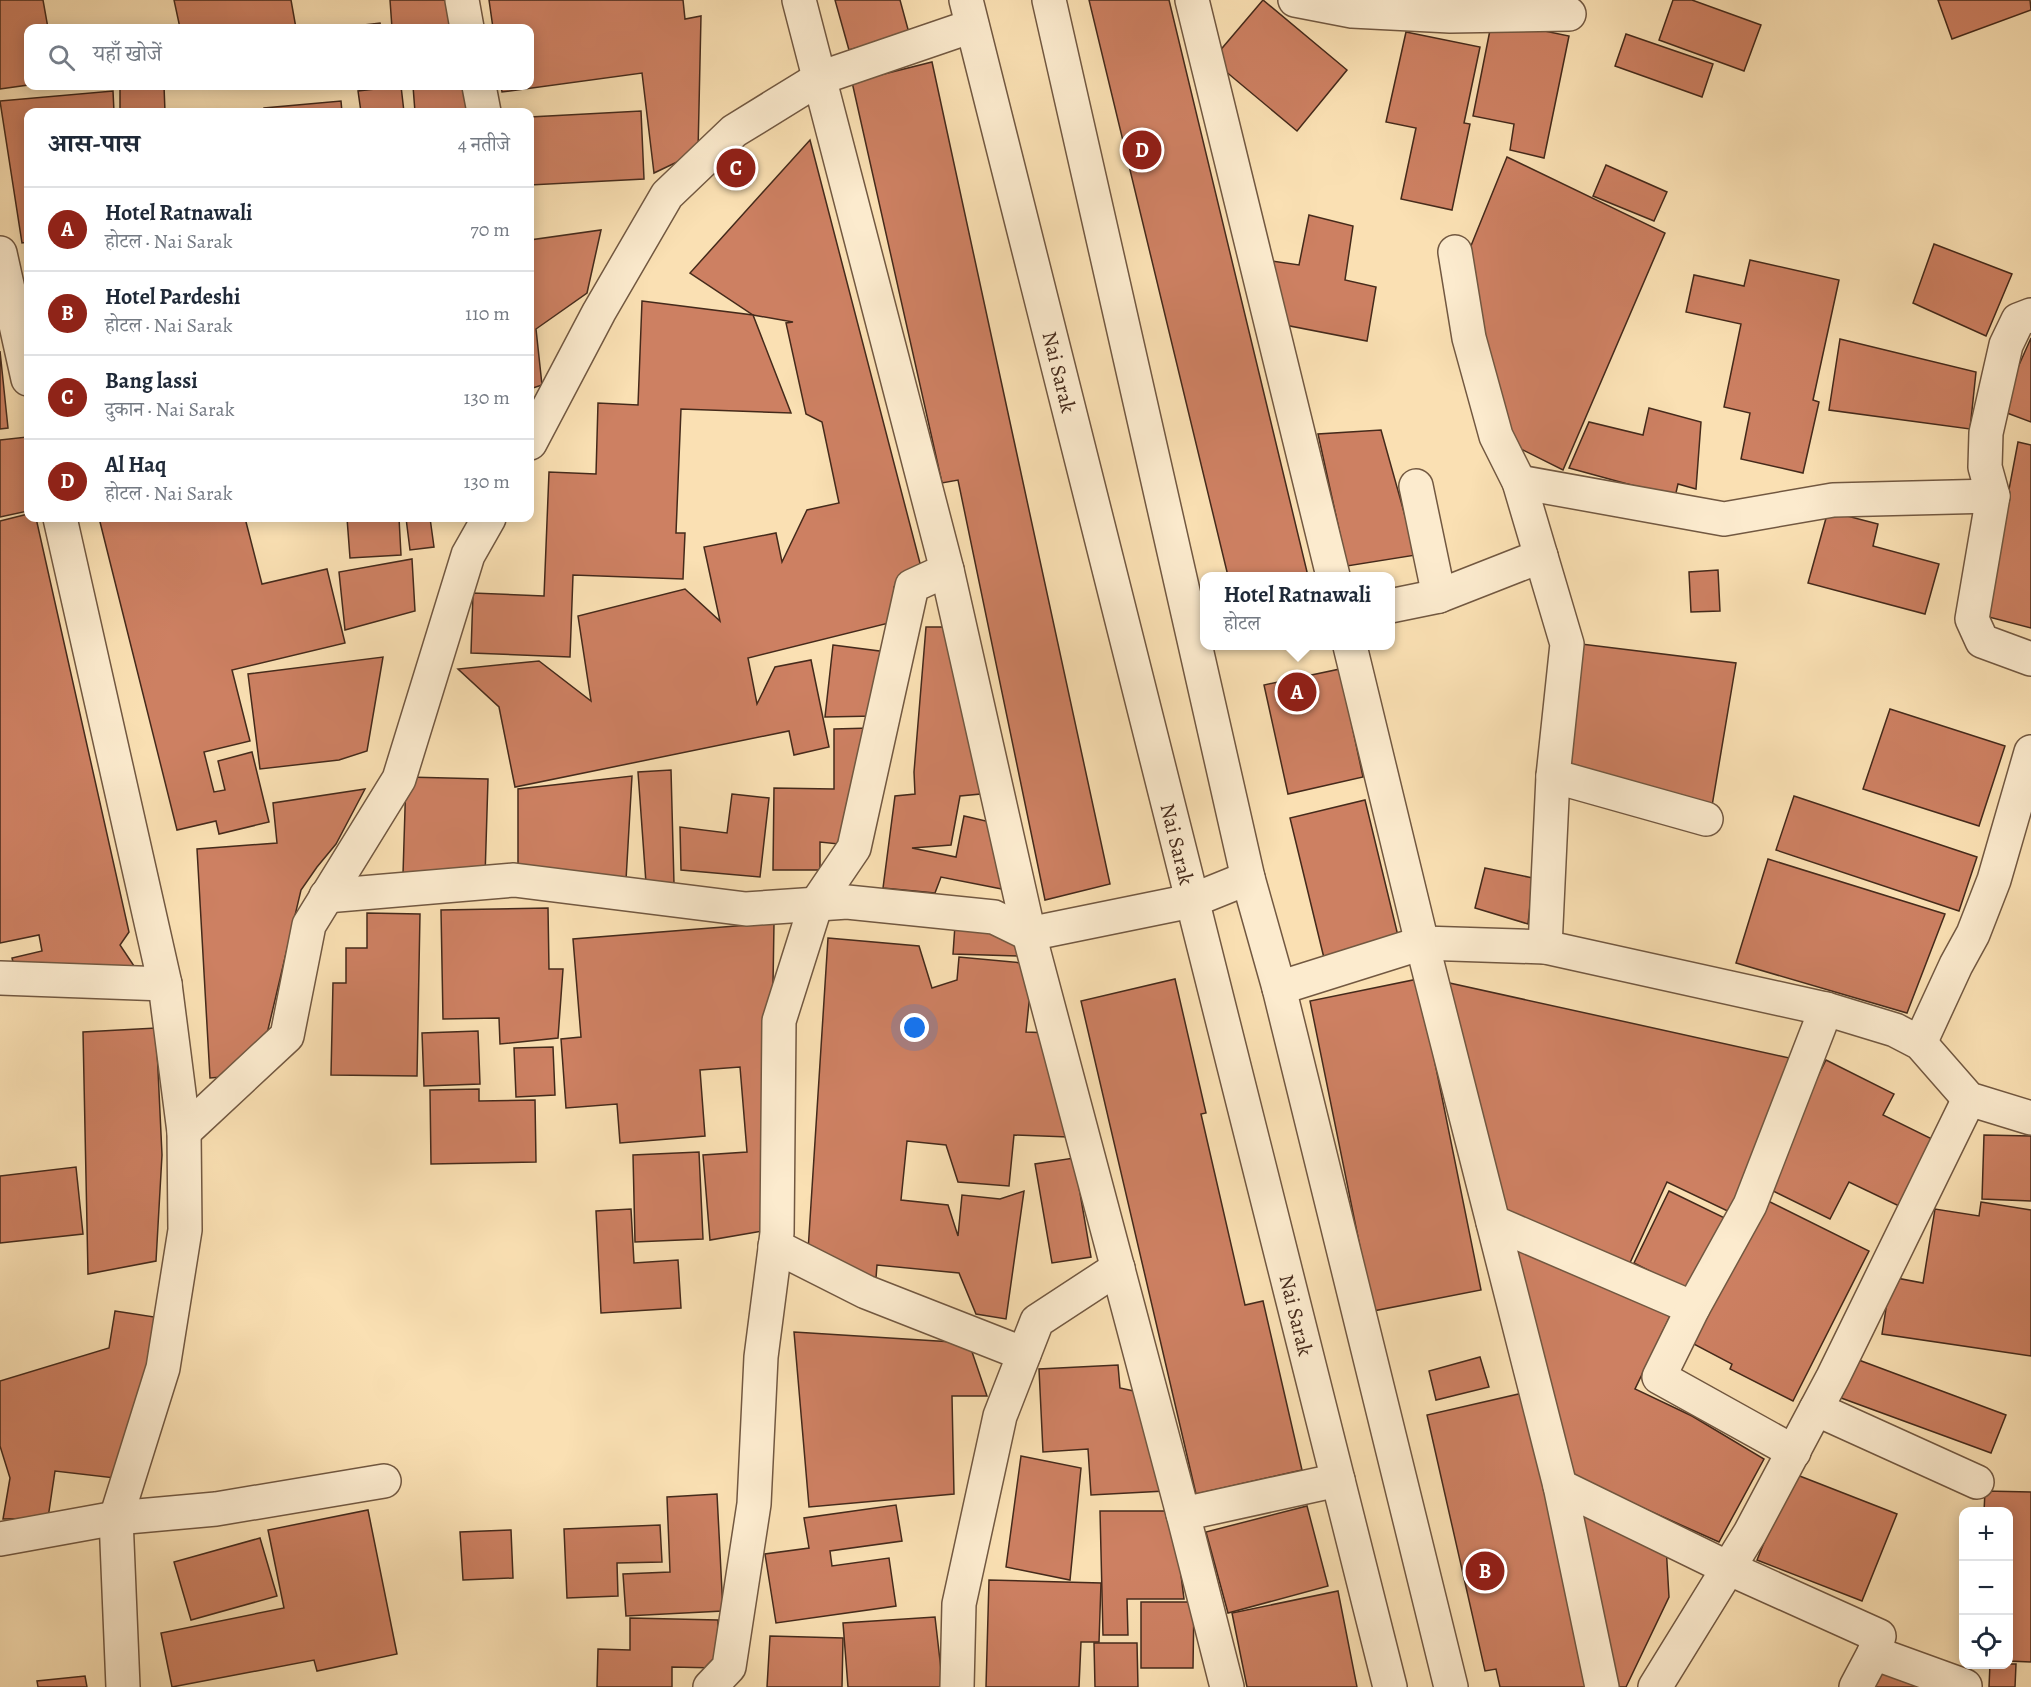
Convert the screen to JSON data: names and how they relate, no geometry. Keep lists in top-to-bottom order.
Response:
{
  "streets": {
    "street": ["Nai Sarak"]
  },
  "page": {
    "search": "यहाँ खोजें",
    "heading": ["आस-पास", "4 नतीजे"],
    "pins": [
      "D",
      "C",
      "A",
      "B"
    ],
    "list": [
      {
        "mark": "A",
        "name": "Hotel Ratnawali",
        "note": "होटल · Nai Sarak",
        "value": "70 m"
      },
      {
        "mark": "B",
        "name": "Hotel Pardeshi",
        "note": "होटल · Nai Sarak",
        "value": "110 m"
      },
      {
        "mark": "C",
        "name": "Bang lassi",
        "note": "दुकान · Nai Sarak",
        "value": "130 m"
      },
      {
        "mark": "D",
        "name": "Al Haq",
        "note": "होटल · Nai Sarak",
        "value": "130 m"
      }
    ],
    "popup": ["Hotel Ratnawali", "होटल"],
    "map_buttons": ["+", "−"]
  }
}
